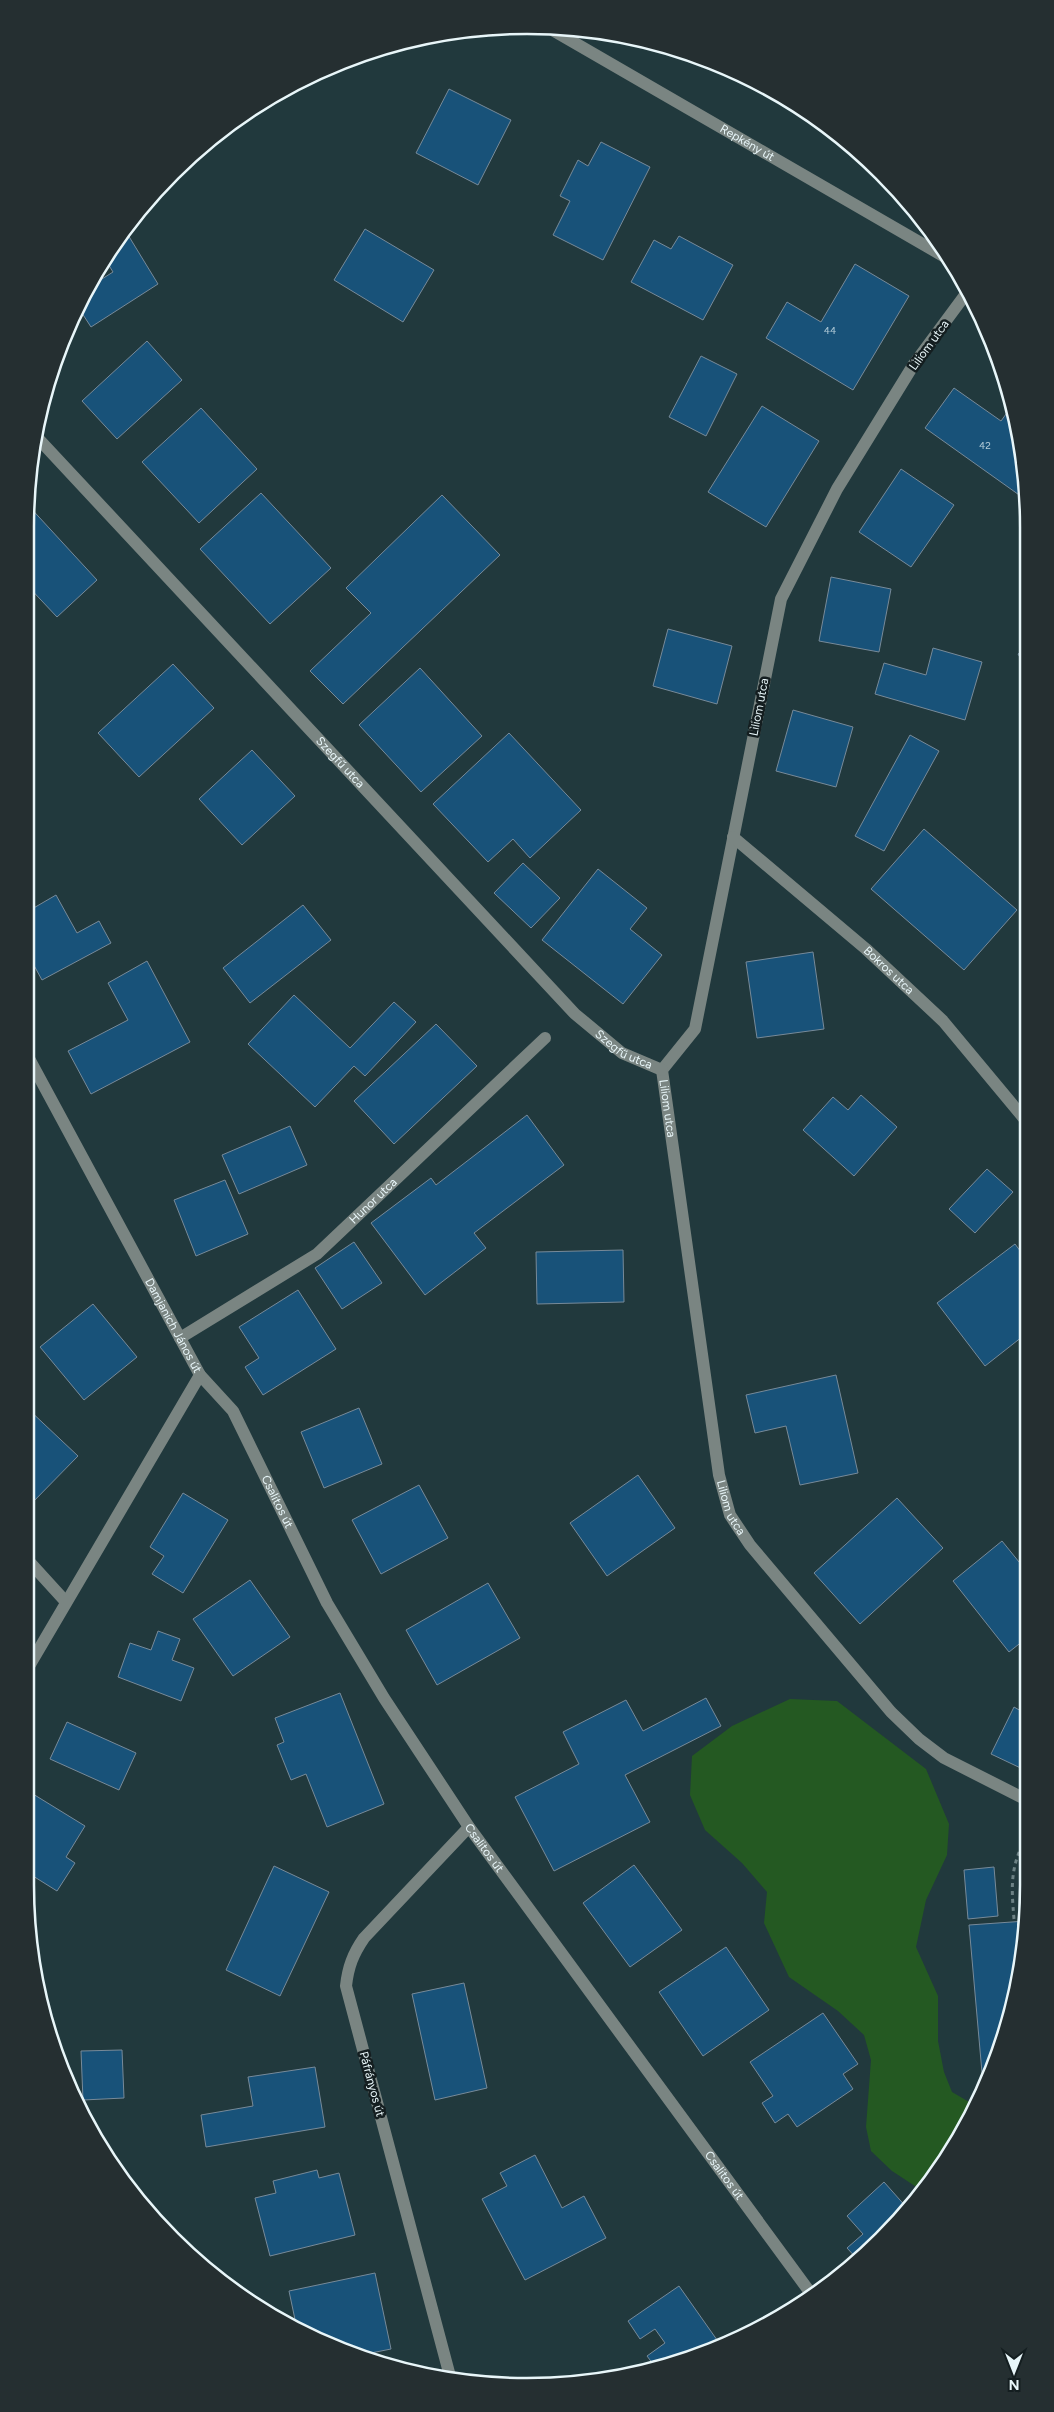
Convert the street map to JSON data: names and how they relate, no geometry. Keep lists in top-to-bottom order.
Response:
{
  "streets": {
    "street": [
      "Repkény út",
      "Liliom utca",
      "Szegfű utca",
      "Bokros utca",
      "Hunor utca",
      "Damjanich János út",
      "Csalitos út",
      "Páfrányos út"
    ]
  },
  "crossings": [
    ["Liliom utca", "Szegfű utca"],
    ["Liliom utca", "Bokros utca"],
    ["Hunor utca", "Damjanich János út"],
    ["Damjanich János út", "Csalitos út"],
    ["Csalitos út", "Páfrányos út"]
  ],
  "house_numbers": ["44", "42"],
  "north": "bottom"
}
